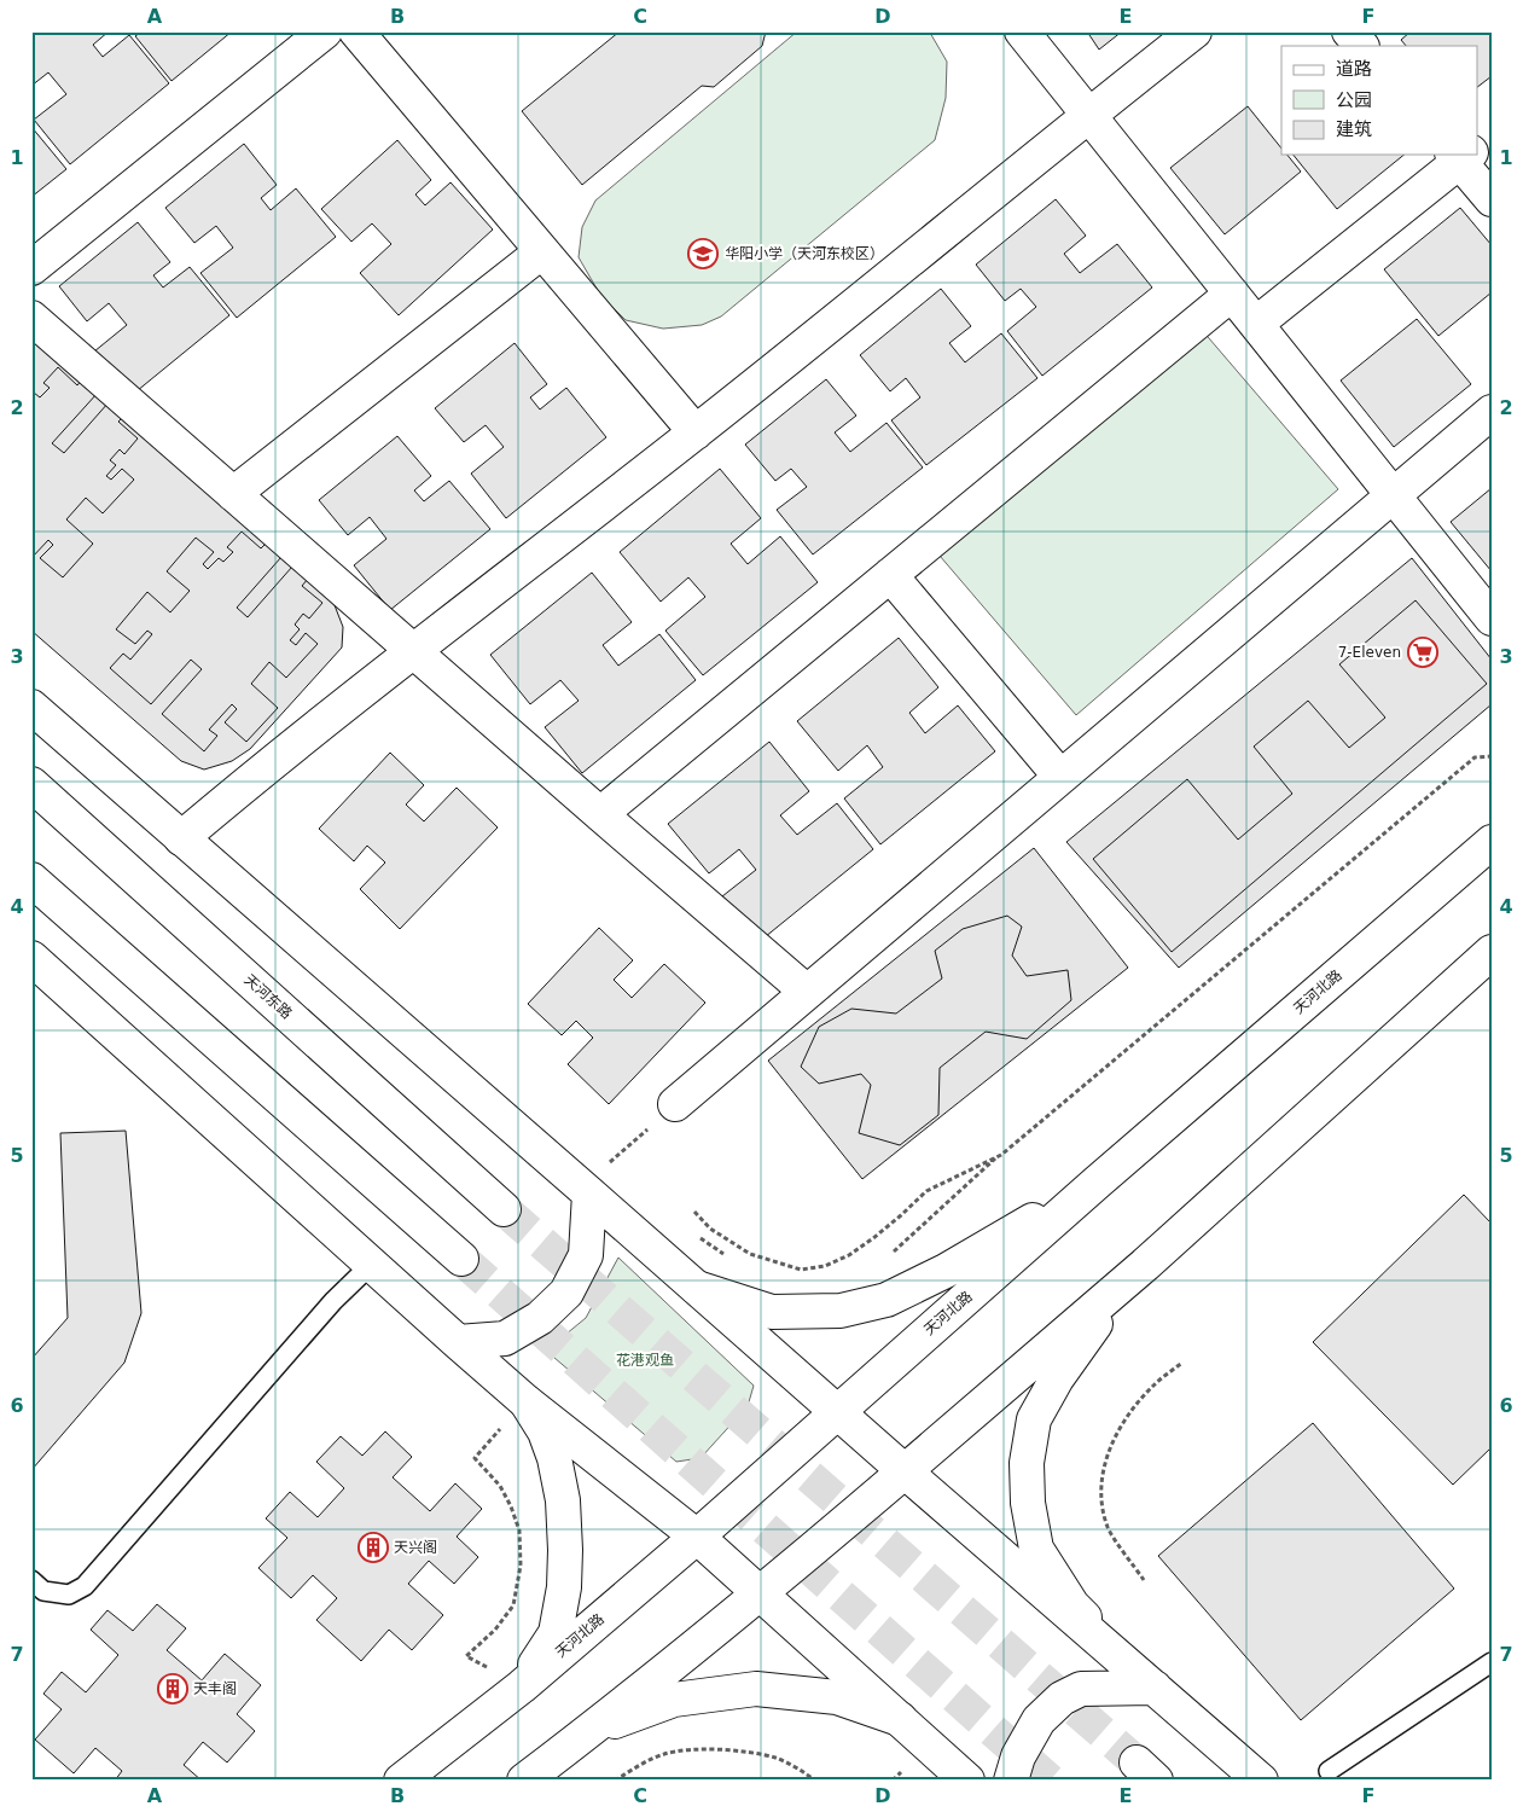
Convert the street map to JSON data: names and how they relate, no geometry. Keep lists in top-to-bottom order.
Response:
{
  "streets": {
    "main road": ["天河北路", "天河东路"]
  },
  "parks": ["花港观鱼"],
  "places": {
    "school or university": ["华阳小学（天河东校区）"],
    "supermarket": ["7-Eleven"],
    "building": ["天兴阁", "天丰阁"]
  },
  "legend": ["道路", "公园", "建筑"],
  "grid": {
    "columns": [
      "A",
      "B",
      "C",
      "D",
      "E",
      "F"
    ],
    "rows": [
      "1",
      "2",
      "3",
      "4",
      "5",
      "6",
      "7"
    ]
  }
}
